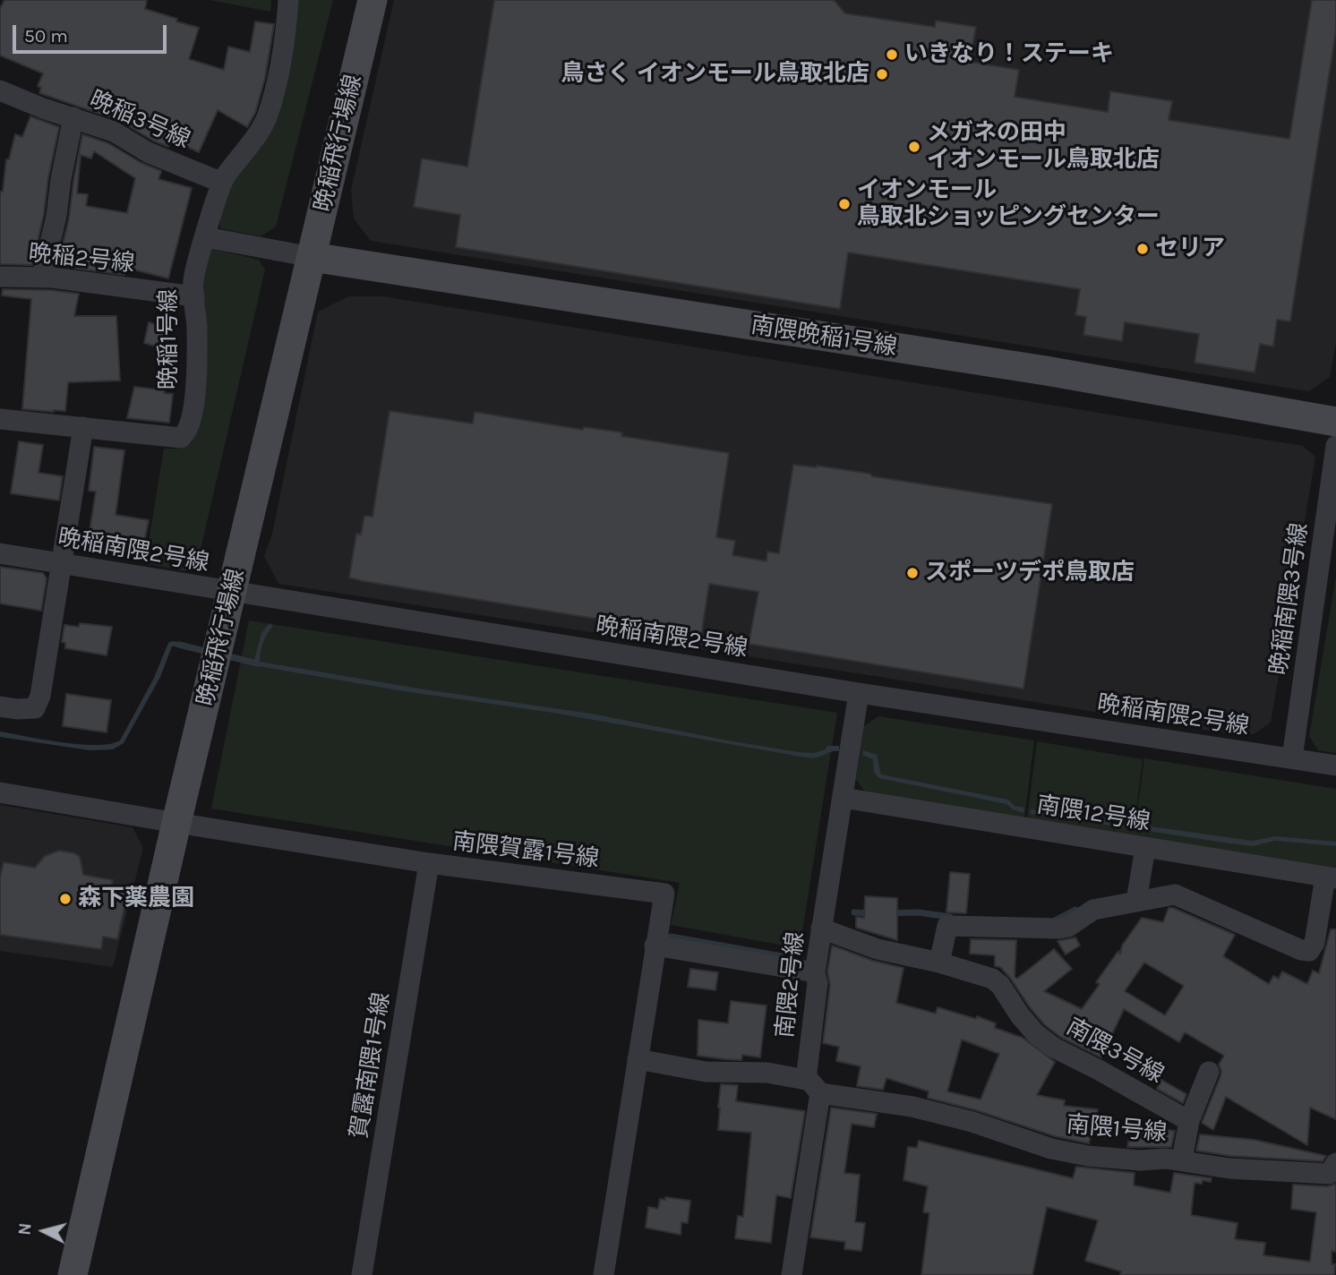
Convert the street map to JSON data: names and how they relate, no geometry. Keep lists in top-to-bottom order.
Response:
{
  "streets": {
    "street": [
      "晩稲3号線",
      "晩稲飛行場線",
      "晩稲2号線",
      "南隈晩稲1号線",
      "晩稲1号線",
      "晩稲南隈2号線",
      "晩稲南隈3号線",
      "南隈12号線",
      "南隈賀露1号線",
      "南隈2号線",
      "南隈3号線",
      "賀露南隈1号線",
      "南隈1号線"
    ]
  },
  "crossings": [
    ["晩稲3号線", "晩稲1号線"],
    ["晩稲飛行場線", "南隈晩稲1号線"],
    ["晩稲飛行場線", "晩稲南隈2号線"],
    ["晩稲飛行場線", "南隈賀露1号線"],
    ["晩稲2号線", "晩稲1号線"],
    ["晩稲南隈2号線", "晩稲南隈3号線"],
    ["晩稲南隈2号線", "南隈2号線"],
    ["南隈12号線", "南隈2号線"],
    ["南隈賀露1号線", "賀露南隈1号線"],
    ["南隈賀露1号線", "南隈1号線"],
    ["南隈2号線", "南隈3号線"],
    ["南隈2号線", "南隈1号線"]
  ],
  "places": [
    "いきなり！ステーキ",
    "鳥さく イオンモール鳥取北店",
    "メガネの田中 イオンモール鳥取北店",
    "イオンモール 鳥取北ショッピングセンター",
    "セリア",
    "スポーツデポ鳥取店",
    "森下薬農園"
  ],
  "scale_bar": "50 m",
  "north": "left"
}
